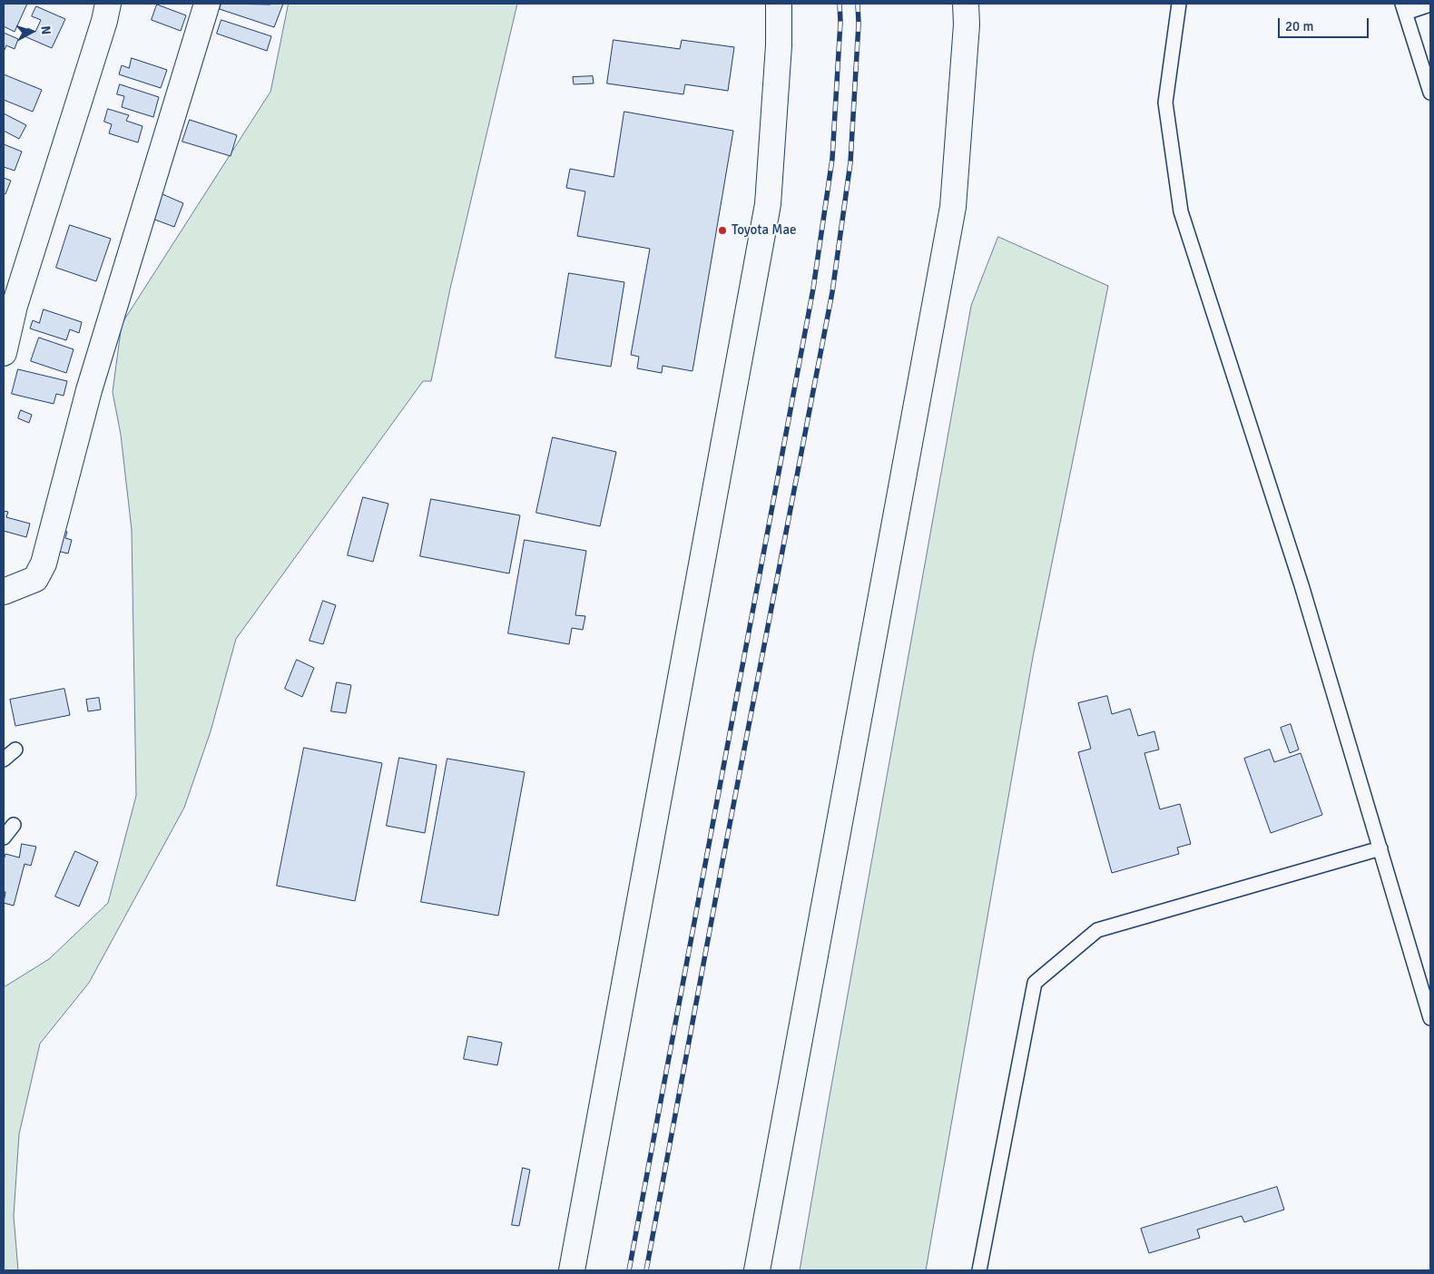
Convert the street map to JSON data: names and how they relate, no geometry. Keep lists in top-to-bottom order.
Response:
{
  "places": ["Toyota Mae"],
  "scale_bar": "20 m",
  "north": "right"
}
